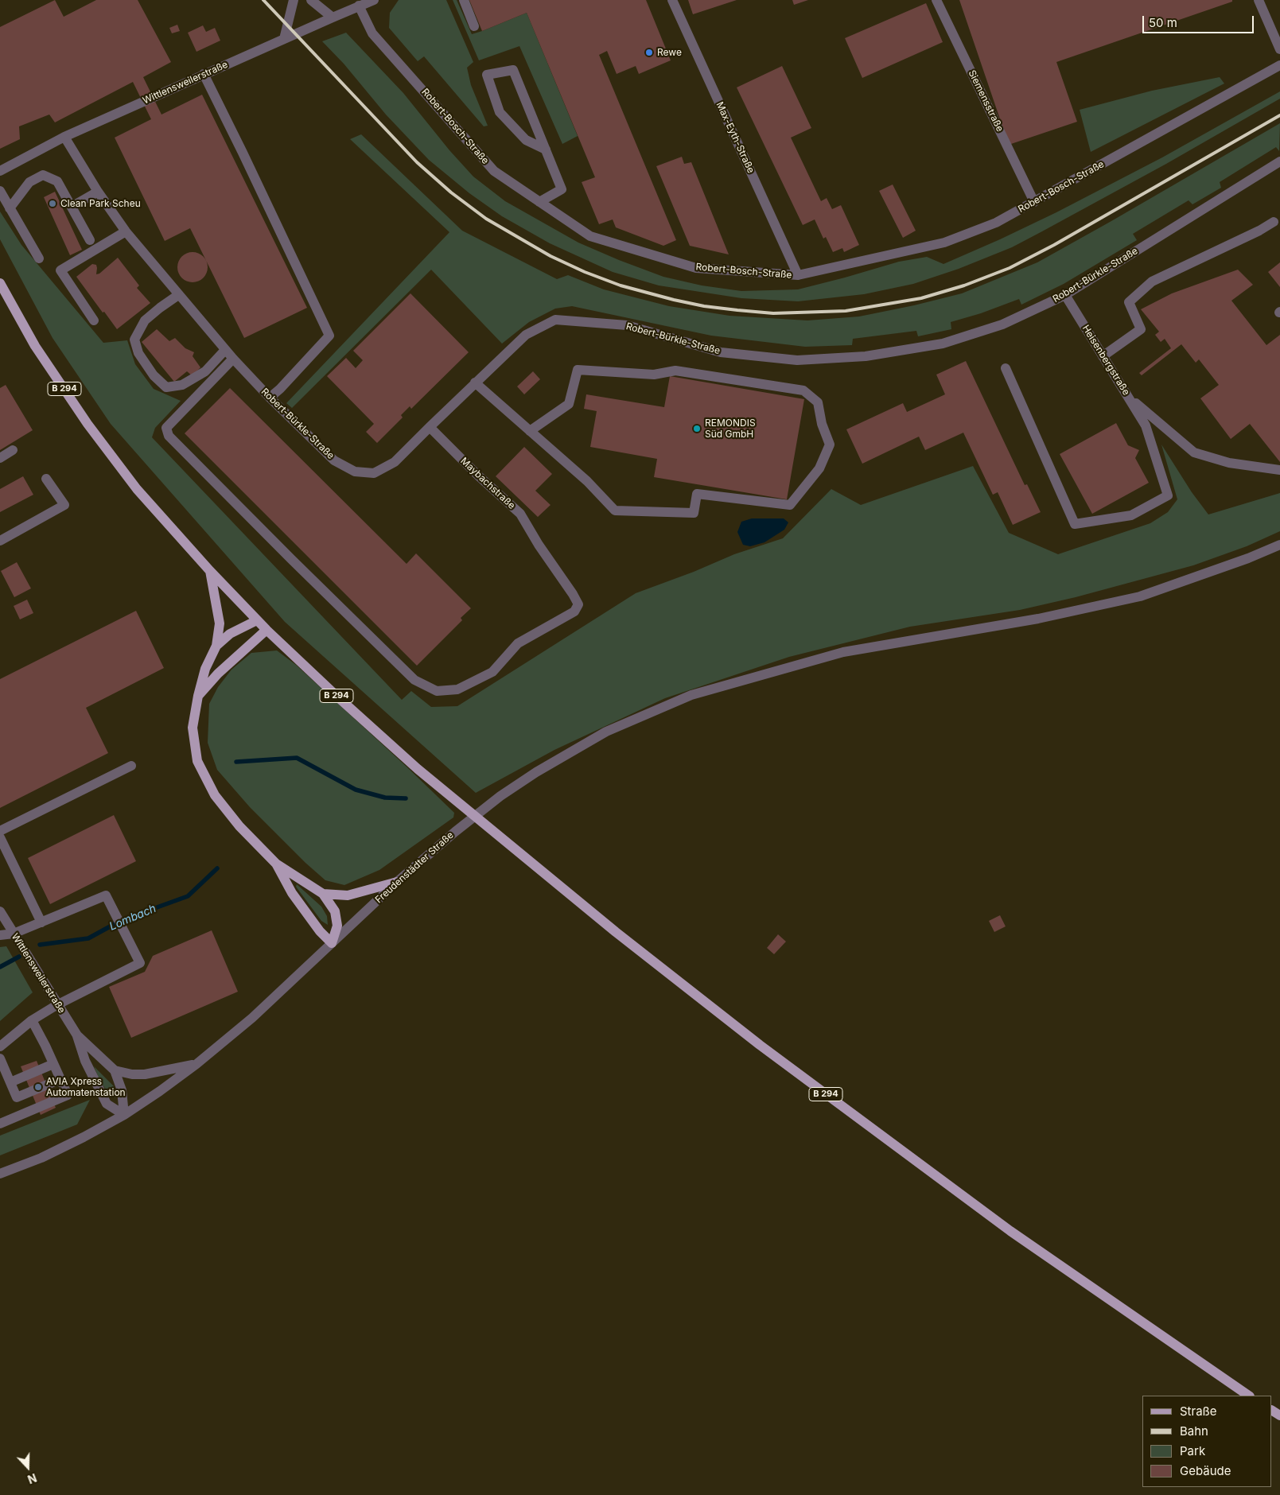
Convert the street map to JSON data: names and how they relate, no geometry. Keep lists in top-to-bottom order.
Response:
{
  "streets": {
    "main road": ["B 294"],
    "street": [
      "Wittlensweilerstraße",
      "Siemensstraße",
      "Robert-Bosch-Straße",
      "Max-Eyth-Straße",
      "Robert-Bürkle-Straße",
      "Heisenbergstraße",
      "Maybachstraße",
      "Freudenstädter Straße"
    ]
  },
  "crossings": [
    ["Wittlensweilerstraße", "Robert-Bosch-Straße"],
    ["Wittlensweilerstraße", "Robert-Bürkle-Straße"],
    ["Wittlensweilerstraße", "Freudenstädter Straße"],
    ["Siemensstraße", "Robert-Bosch-Straße"],
    ["Robert-Bosch-Straße", "Max-Eyth-Straße"],
    ["Robert-Bürkle-Straße", "Heisenbergstraße"],
    ["Robert-Bürkle-Straße", "Maybachstraße"]
  ],
  "water": ["Lombach"],
  "places": [
    "Rewe",
    "Clean Park Scheu",
    "REMONDIS Süd GmbH",
    "AVIA Xpress Automatenstation"
  ],
  "legend": [
    "Straße",
    "Bahn",
    "Park",
    "Gebäude"
  ],
  "scale_bar": "50 m",
  "north": "bottom"
}
